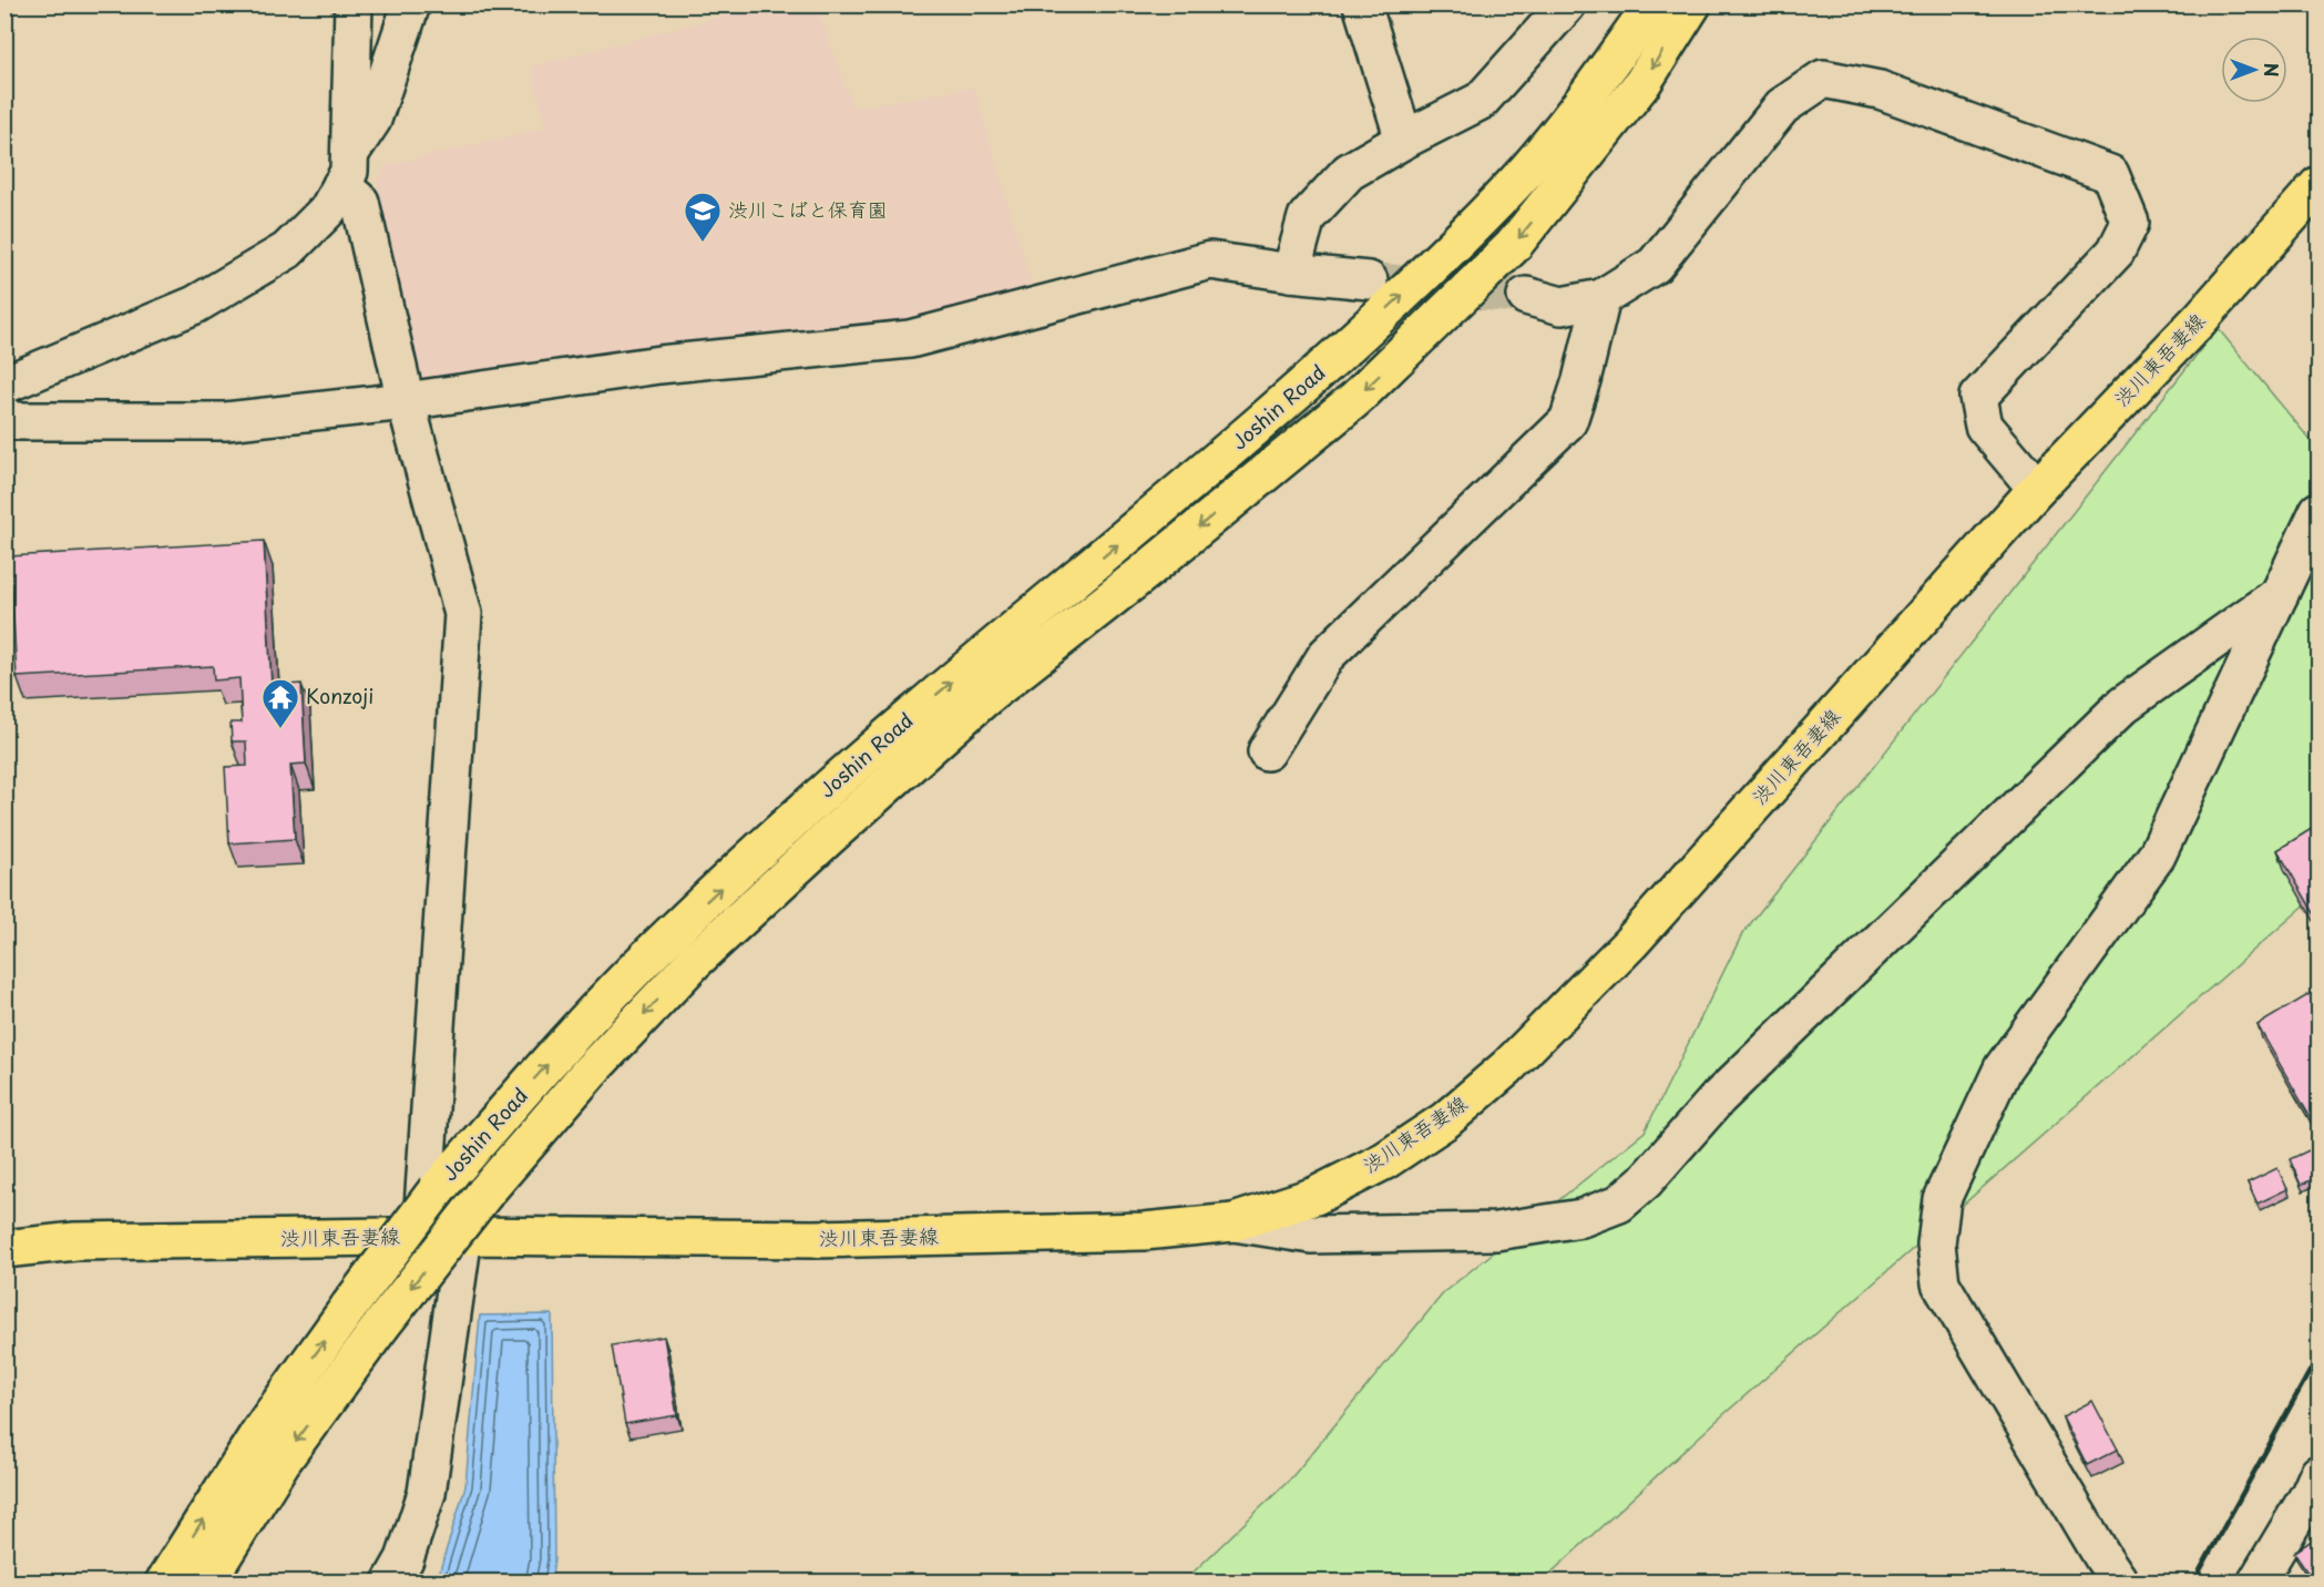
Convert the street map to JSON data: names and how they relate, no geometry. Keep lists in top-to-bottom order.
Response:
{
  "streets": {
    "main road": ["渋川東吾妻線", "Joshin Road"]
  },
  "places": {
    "school or university": ["渋川こばと保育園"],
    "temple": ["Konzoji"]
  },
  "north": "right"
}
